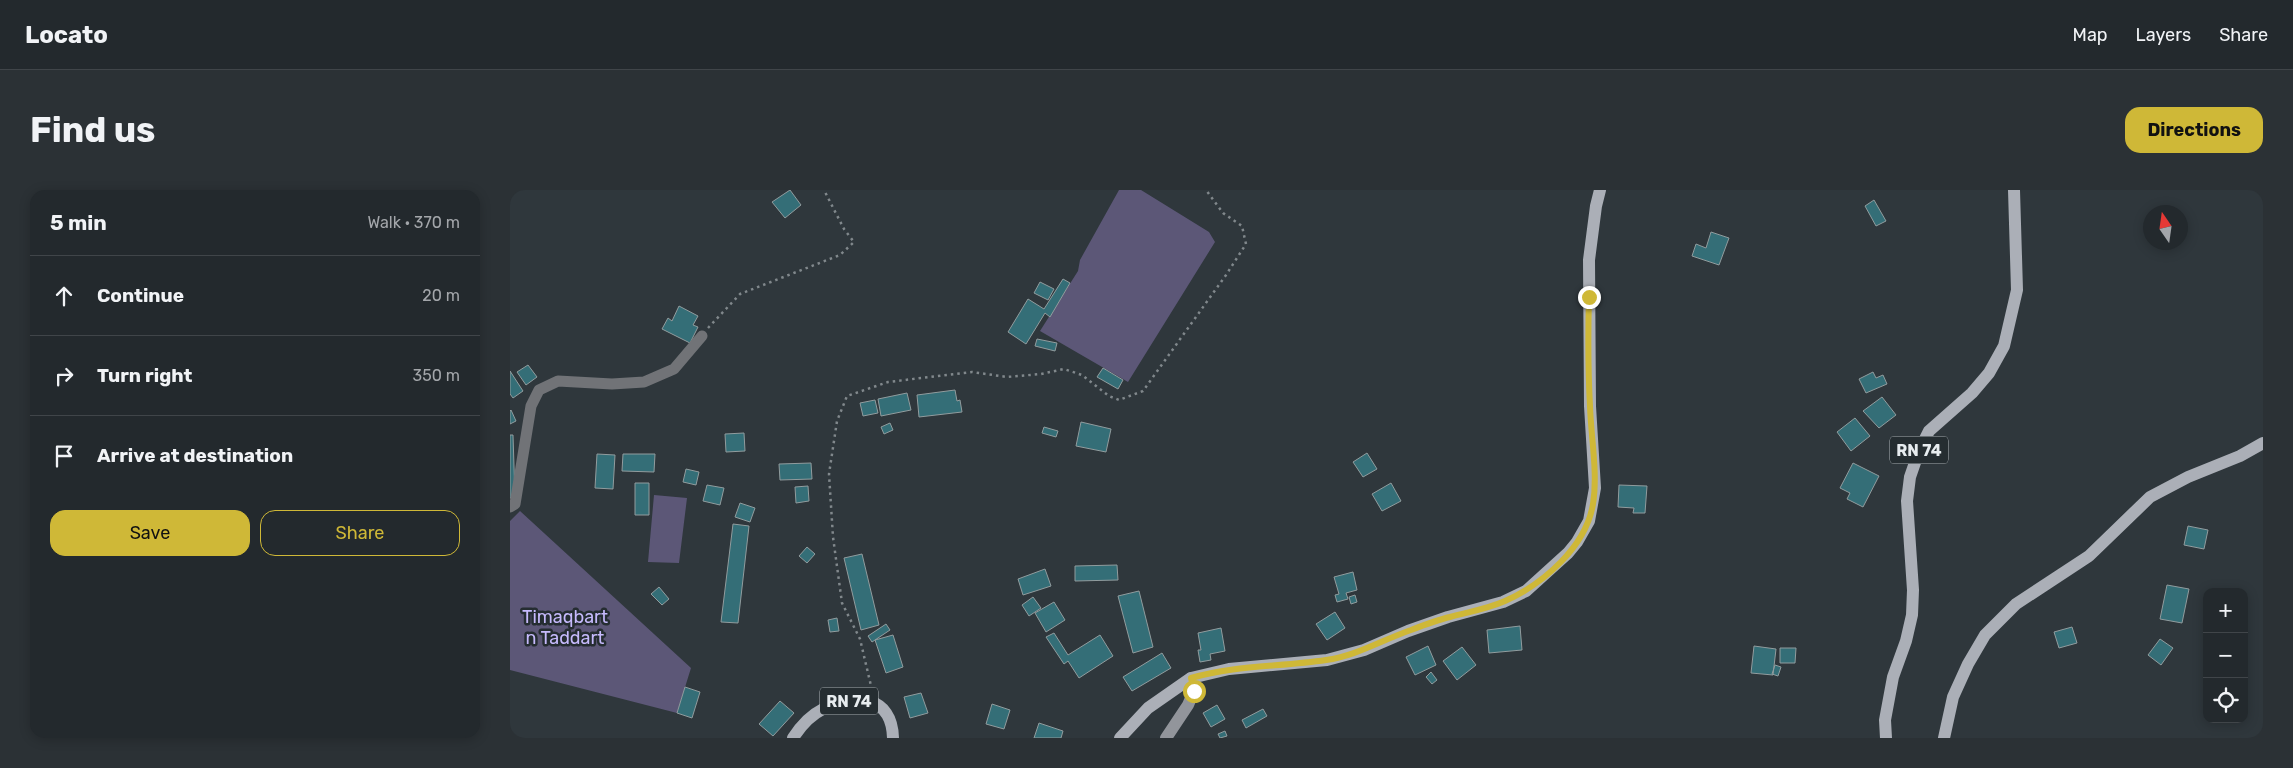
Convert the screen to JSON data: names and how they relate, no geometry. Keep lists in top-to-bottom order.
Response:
{
  "streets": {
    "main road": ["RN 74"]
  },
  "parks": ["Timaqbart n Taddart"],
  "north": "top",
  "page": {
    "header": "Locato",
    "nav": ["Map", "Layers", "Share"],
    "buttons": [
      "Directions",
      ["Save", "Share"]
    ],
    "title": "Find us",
    "heading": ["5 min", "Walk · 370 m"],
    "list": [
      ["Continue", "20 m"],
      ["Turn right", "350 m"],
      "Arrive at destination"
    ],
    "map_buttons": ["+", "−"]
  }
}
